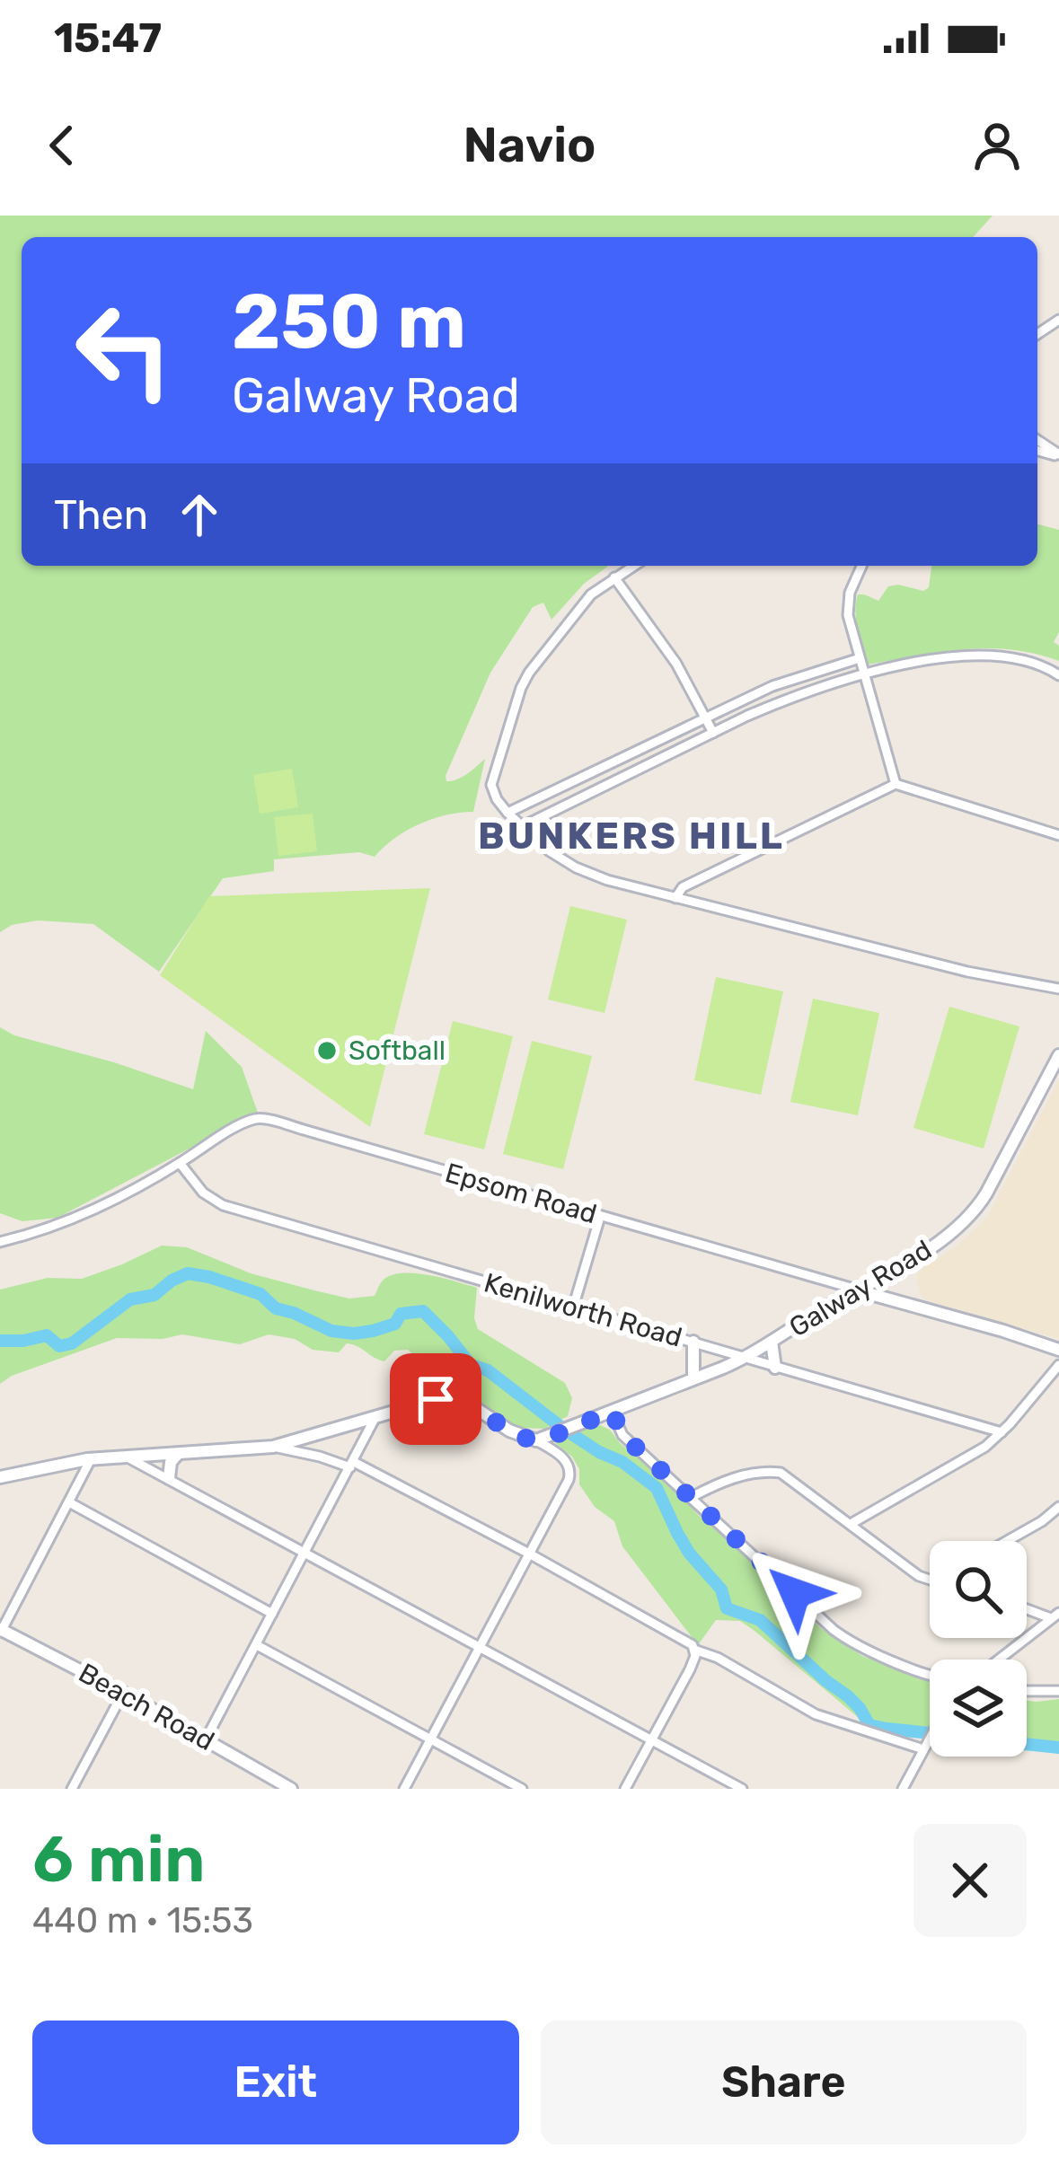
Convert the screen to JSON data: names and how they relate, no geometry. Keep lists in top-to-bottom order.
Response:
{
  "streets": {
    "street": [
      "Epsom Road",
      "Galway Road",
      "Kenilworth Road",
      "Beach Road"
    ]
  },
  "crossings": [
    ["Epsom Road", "Galway Road"],
    ["Epsom Road", "Kenilworth Road"],
    ["Galway Road", "Kenilworth Road"]
  ],
  "districts": ["BUNKERS HILL"],
  "places": ["Softball"],
  "page": {
    "status": "15:47",
    "header": "Navio",
    "turn": ["250 m", "Galway Road"],
    "then": "Then",
    "heading": ["6 min", "440 m · 15:53"],
    "buttons": ["Exit", "Share"]
  }
}
